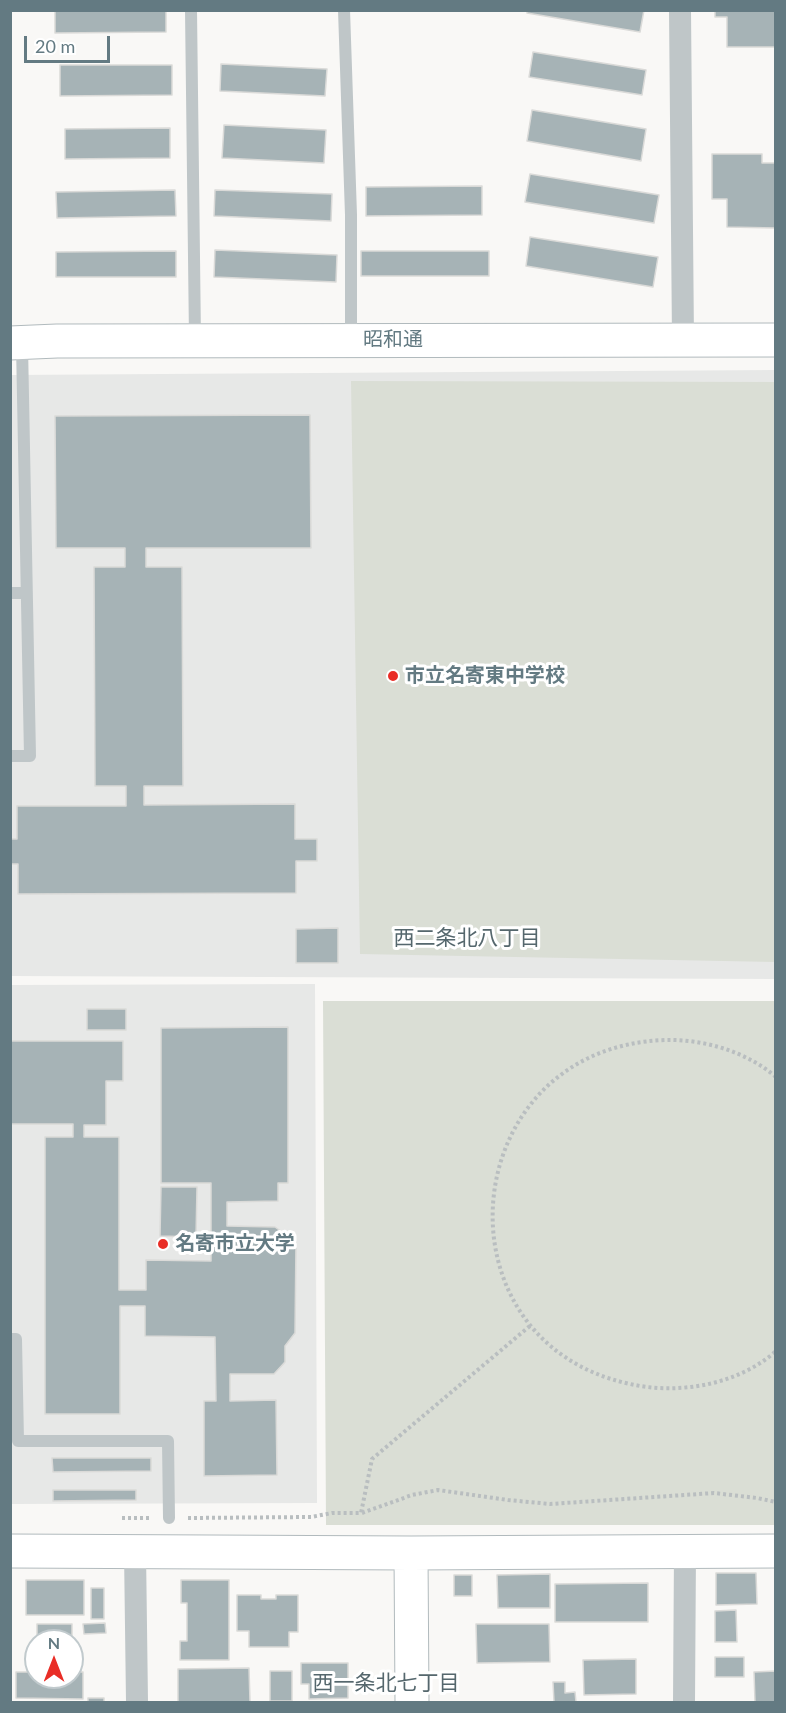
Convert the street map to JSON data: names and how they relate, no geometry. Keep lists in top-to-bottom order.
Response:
{
  "streets": {
    "street": ["昭和通"]
  },
  "districts": ["西二条北八丁目", "西一条北七丁目"],
  "places": ["市立名寄東中学校", "名寄市立大学"],
  "scale_bar": "20 m",
  "north": "top"
}
